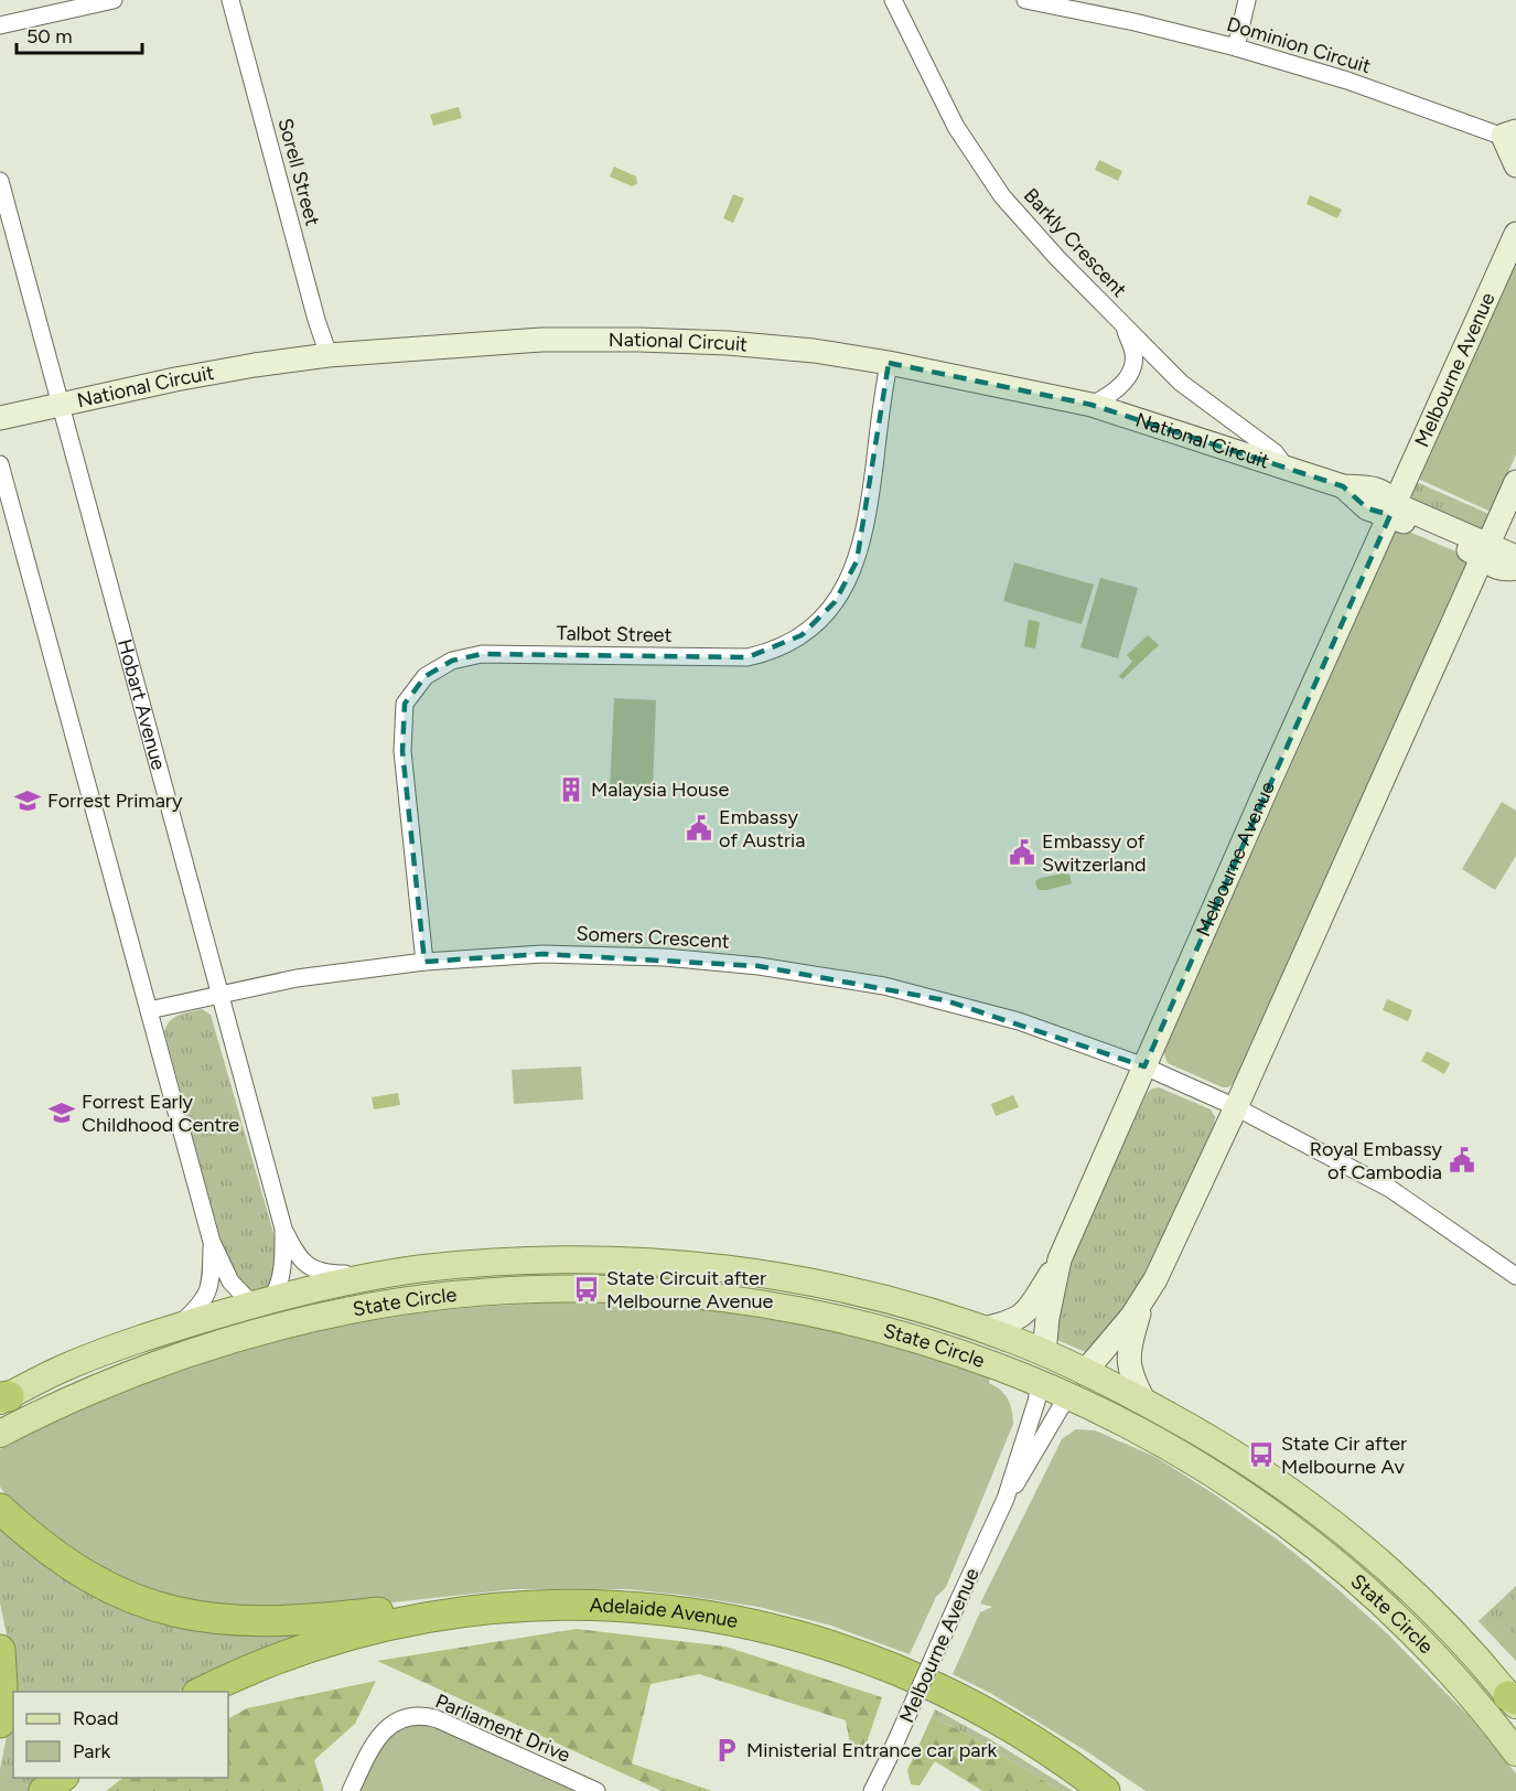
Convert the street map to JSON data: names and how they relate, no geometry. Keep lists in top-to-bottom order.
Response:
{
  "streets": {
    "highway": ["Adelaide Avenue"],
    "main road": ["National Circuit", "Melbourne Avenue", "State Circle"],
    "street": [
      "Dominion Circuit",
      "Sorell Street",
      "Barkly Crescent",
      "Talbot Street",
      "Hobart Avenue",
      "Somers Crescent",
      "Parliament Drive"
    ]
  },
  "crossings": [
    ["Sorell Street", "National Circuit"],
    ["Barkly Crescent", "National Circuit"],
    ["National Circuit", "Melbourne Avenue"],
    ["National Circuit", "Talbot Street"],
    ["National Circuit", "Hobart Avenue"],
    ["Melbourne Avenue", "Somers Crescent"],
    ["Melbourne Avenue", "State Circle"],
    ["Talbot Street", "Somers Crescent"],
    ["Hobart Avenue", "Somers Crescent"],
    ["Hobart Avenue", "State Circle"]
  ],
  "places": {
    "building": ["Malaysia House"],
    "school or university": ["Forrest Primary", "Forrest Early Childhood Centre"],
    "public building": ["Embassy of Austria", "Embassy of Switzerland", "Royal Embassy of Cambodia"],
    "bus stop": ["State Circuit after Melbourne Avenue", "State Cir after Melbourne Av"],
    "parking": ["Ministerial Entrance car park"]
  },
  "legend": ["Road", "Park"],
  "scale_bar": "50 m"
}
